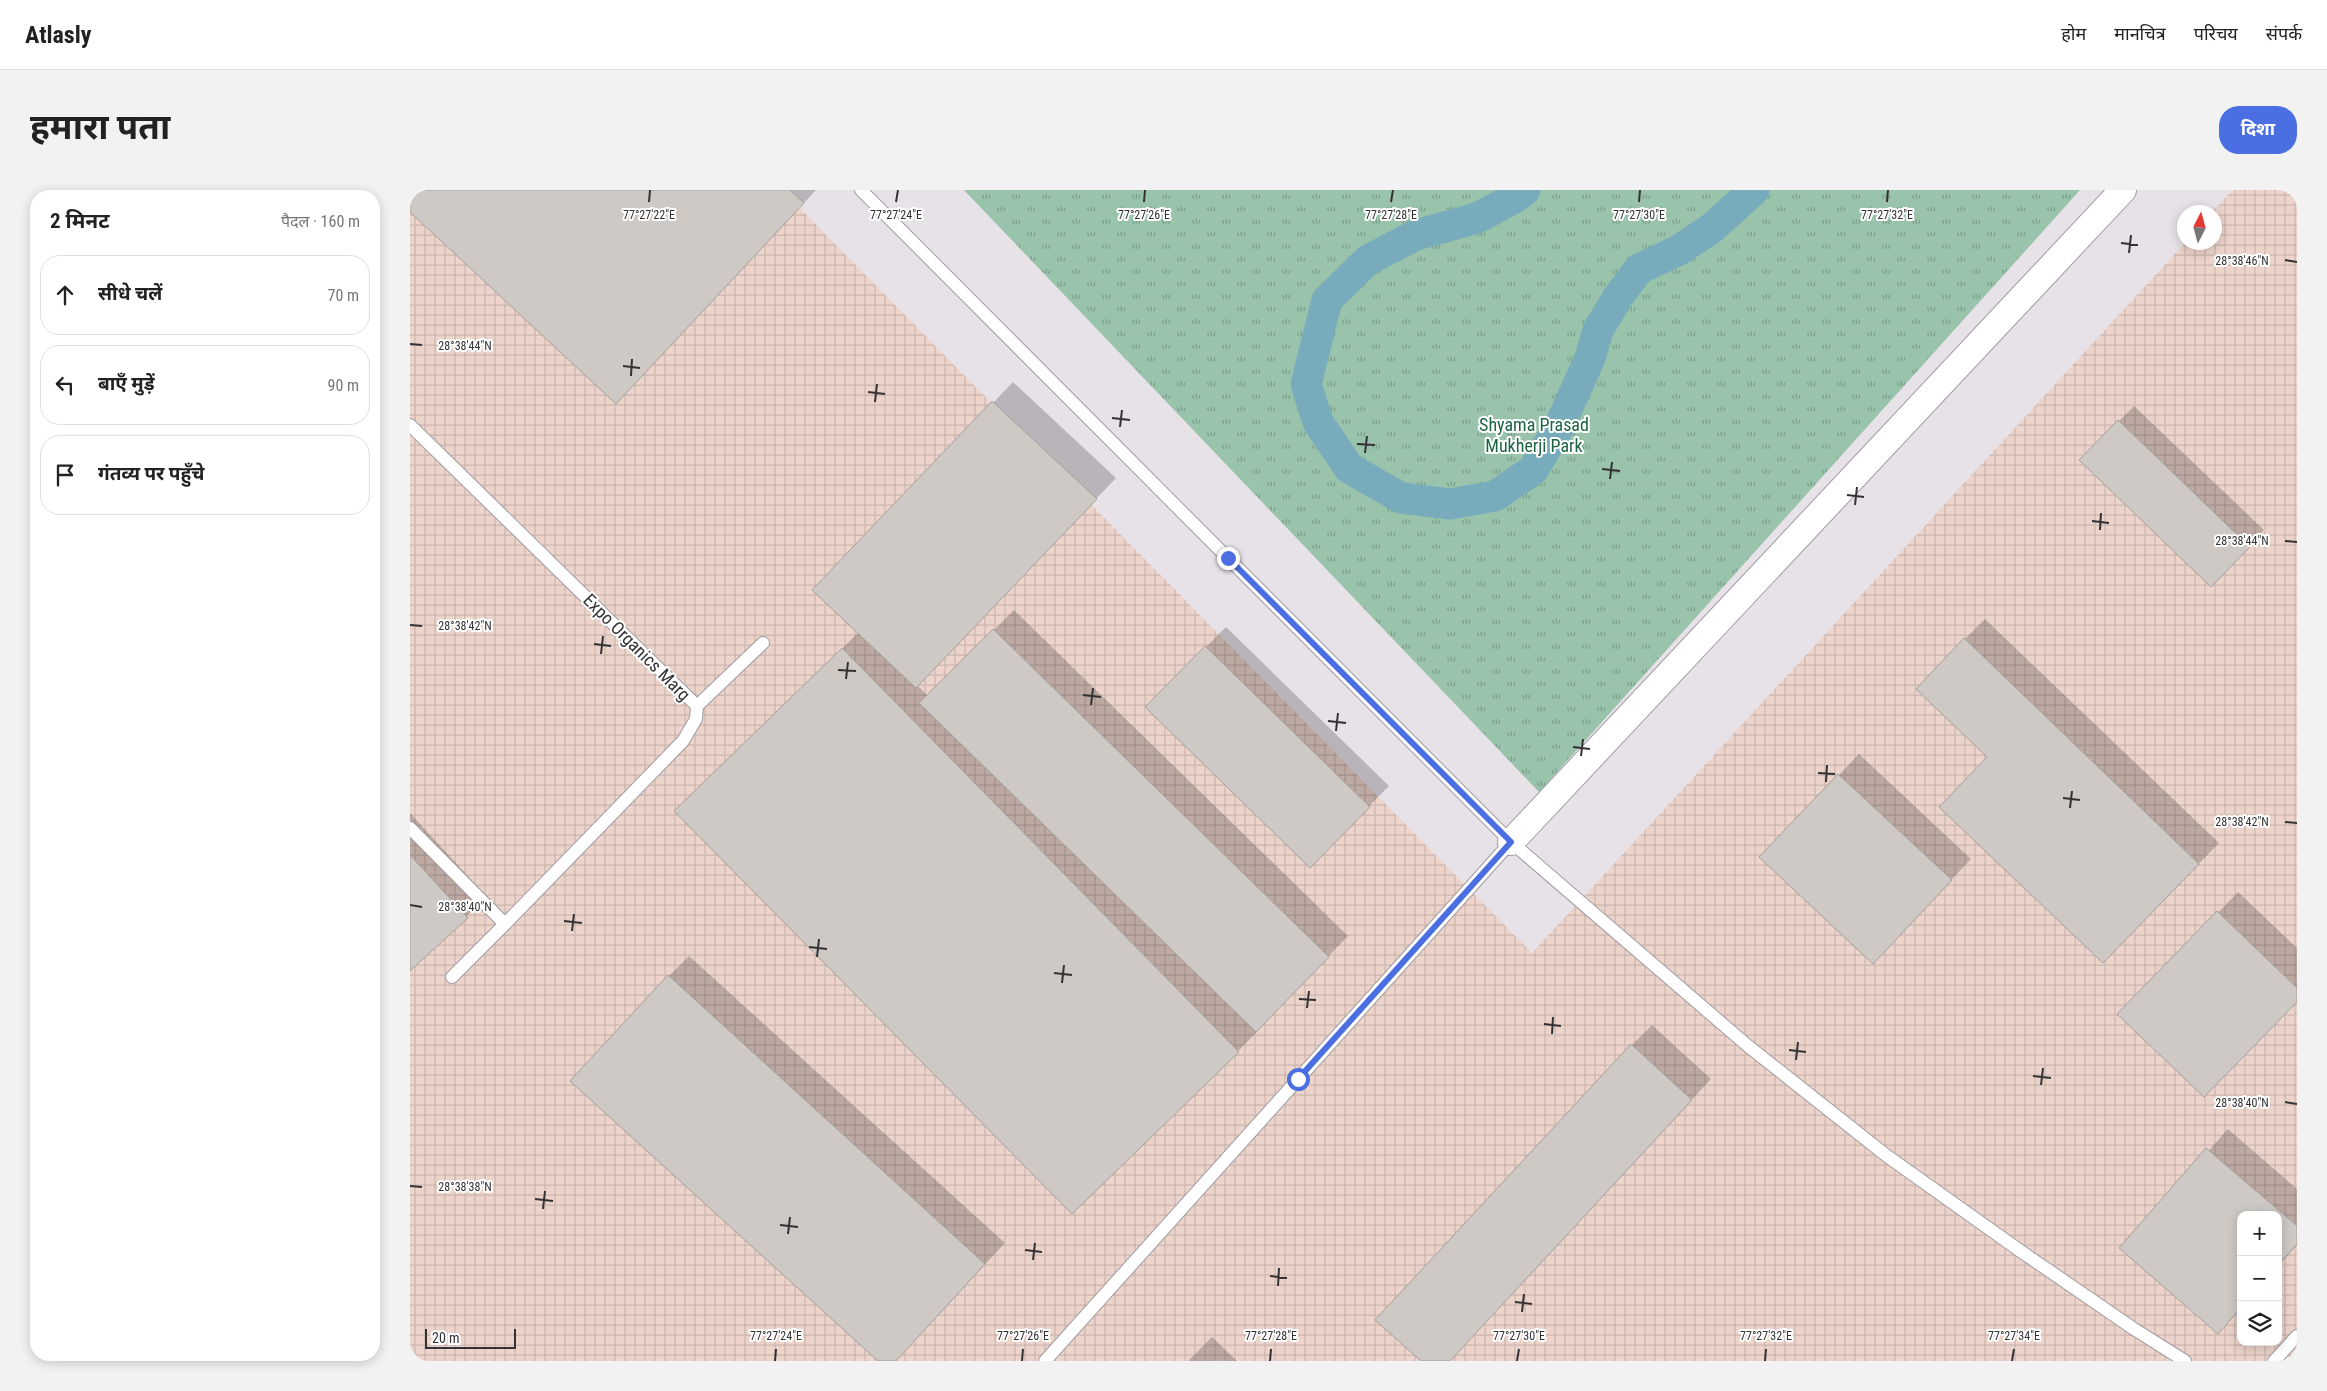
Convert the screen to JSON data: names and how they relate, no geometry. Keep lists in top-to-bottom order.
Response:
{
  "streets": {
    "lane": ["Expo Organics Marg"]
  },
  "parks": ["Shyama Prasad Mukherji Park"],
  "scale_bar": "20 m",
  "north": "top",
  "page": {
    "header": "Atlasly",
    "nav": [
      "होम",
      "मानचित्र",
      "परिचय",
      "संपर्क"
    ],
    "buttons": "दिशा",
    "title": "हमारा पता",
    "heading": ["2 मिनट", "पैदल · 160 m"],
    "list": [
      ["सीधे चलें", "70 m"],
      ["बाएँ मुड़ें", "90 m"],
      "गंतव्य पर पहुँचे"
    ],
    "map_buttons": ["+", "−"],
    "scale": "20 m"
  },
  "coordinates": [
    "77°27'22\"E",
    "77°27'24\"E",
    "77°27'26\"E",
    "77°27'28\"E",
    "77°27'30\"E",
    "77°27'32\"E",
    "28°38'46\"N",
    "28°38'44\"N",
    "28°38'42\"N",
    "28°38'40\"N",
    "28°38'38\"N",
    "77°27'34\"E"
  ]
}
